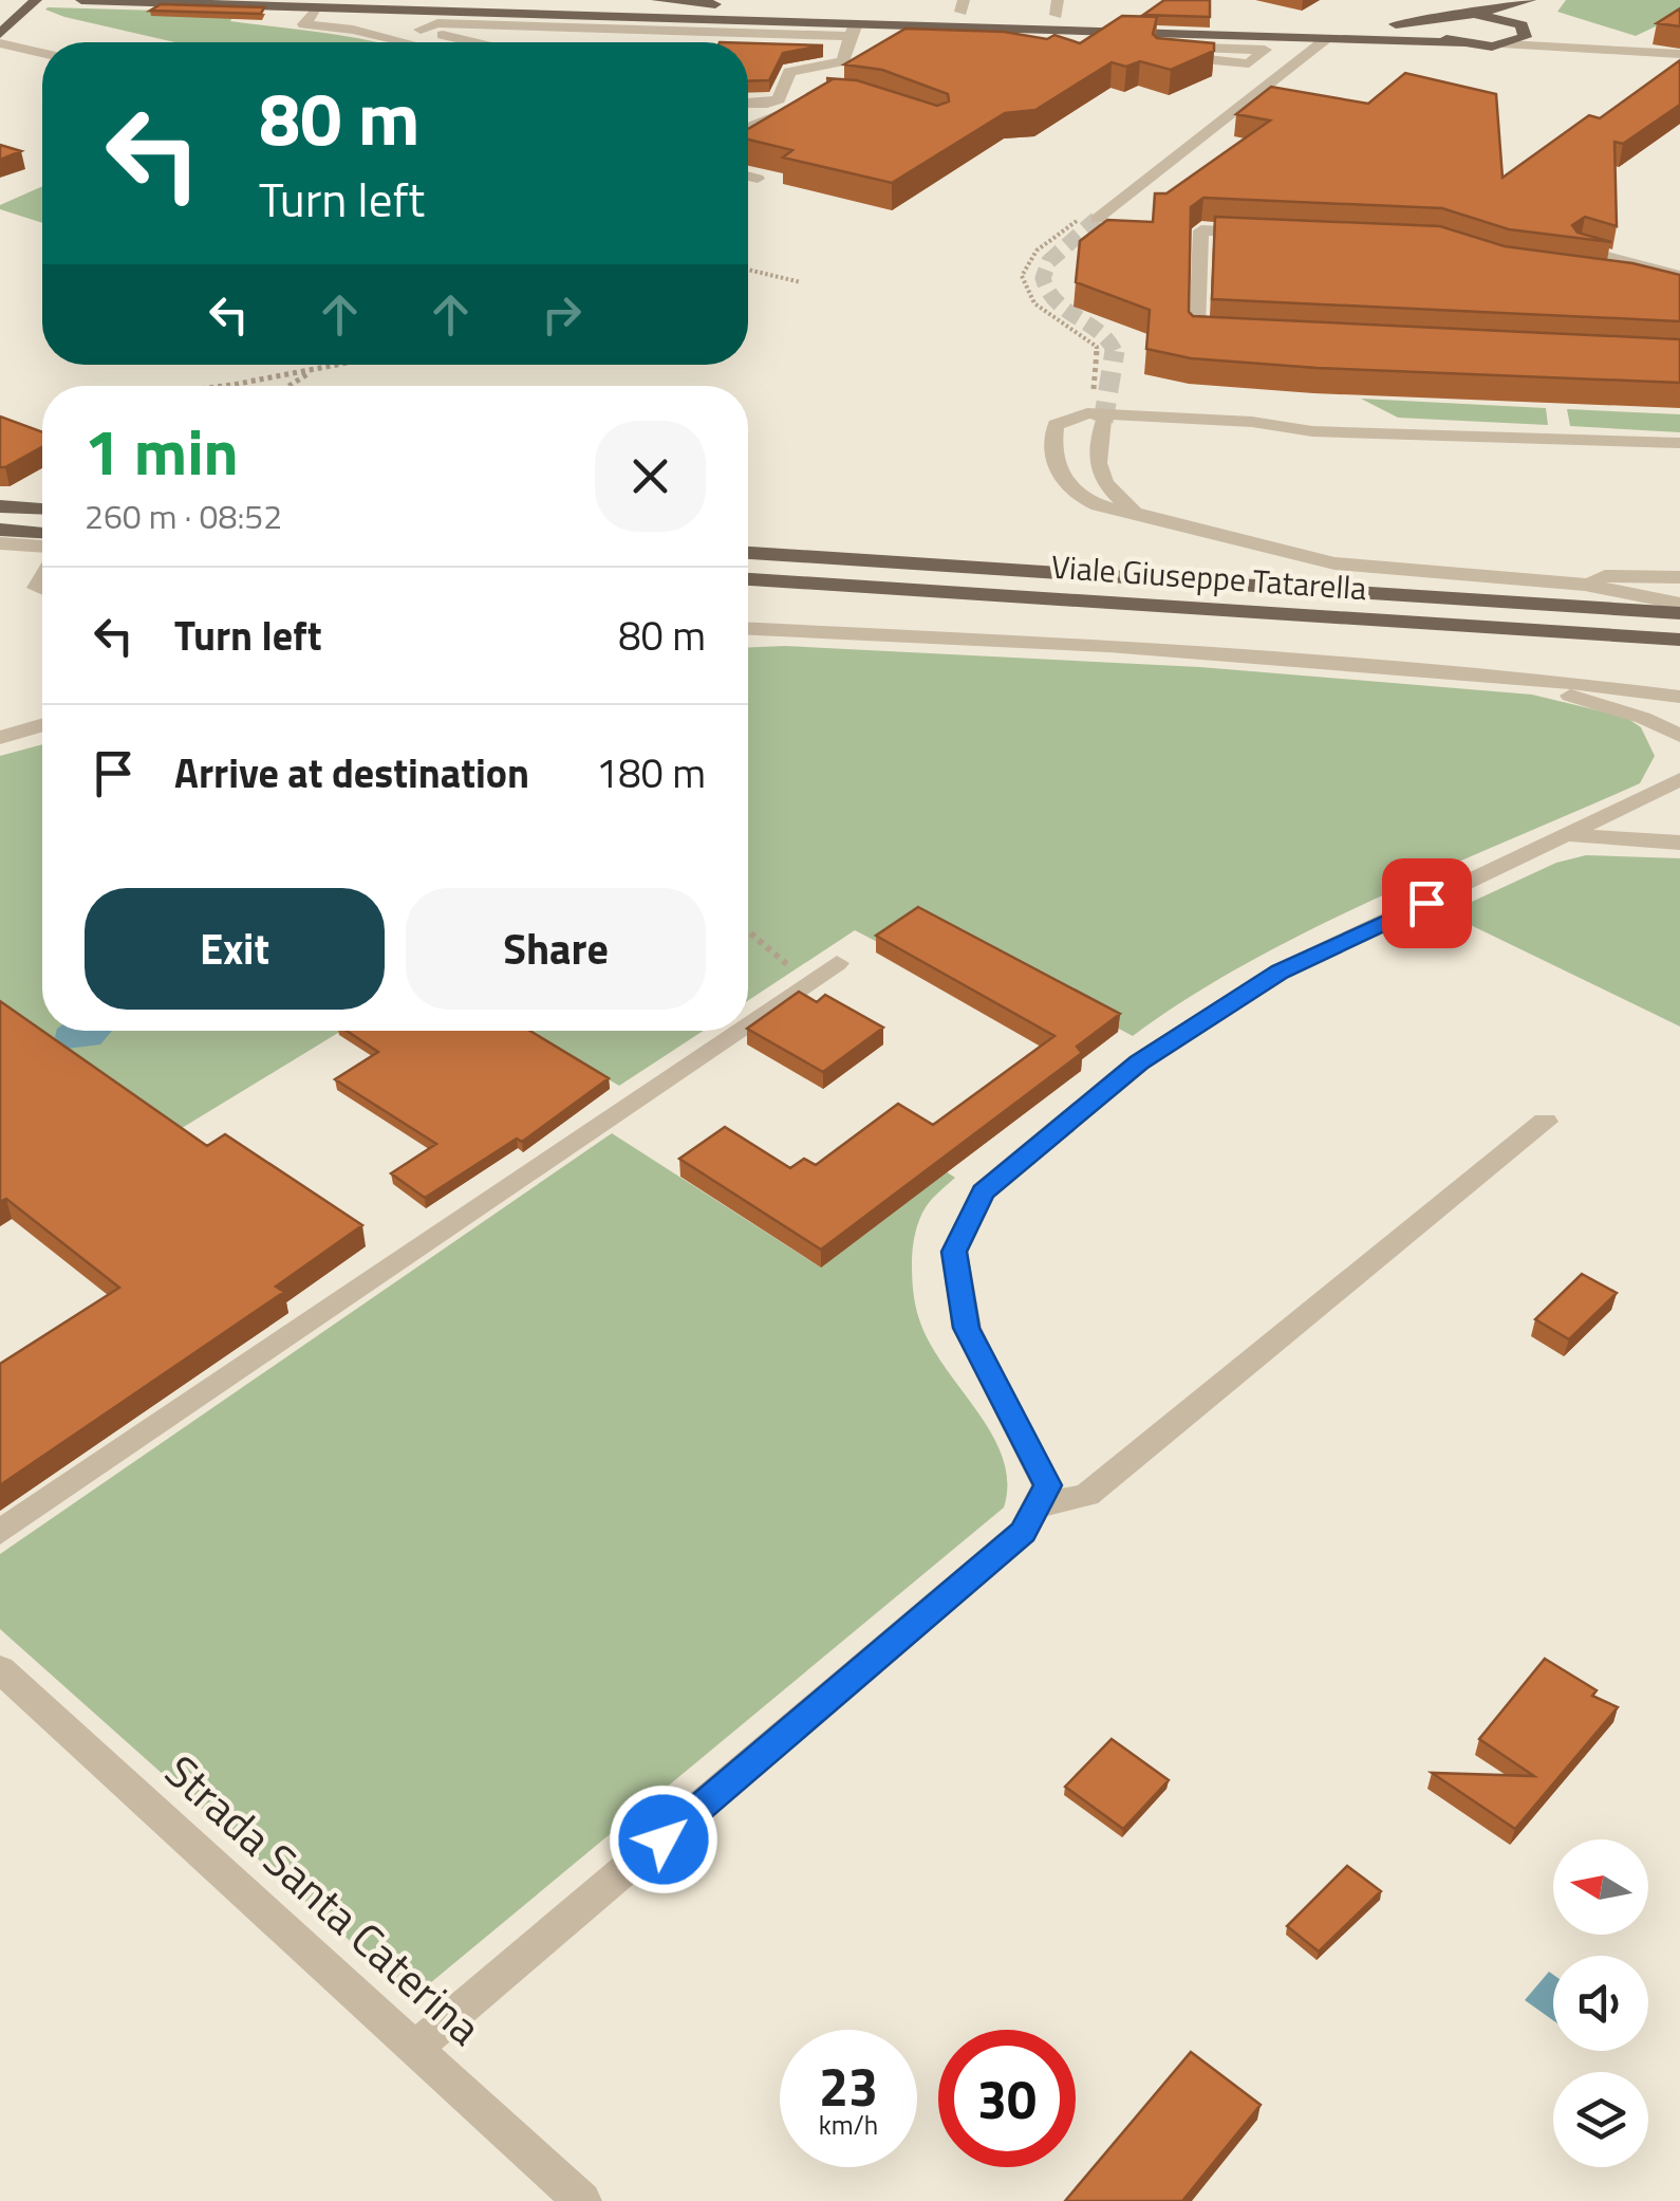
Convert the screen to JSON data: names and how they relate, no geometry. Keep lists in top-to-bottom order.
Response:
{
  "streets": {
    "main road": ["Viale Giuseppe Tatarella"],
    "street": ["Strada Santa Caterina"]
  },
  "north": "left",
  "page": {
    "turn": ["80 m", "Turn left"],
    "heading": ["1 min", "260 m · 08:52"],
    "list": [
      {
        "name": "Turn left",
        "value": "80 m"
      },
      {
        "name": "Arrive at destination",
        "value": "180 m"
      }
    ],
    "buttons": ["Exit", "Share"],
    "speed": "23 km/h",
    "limit": "30"
  }
}
